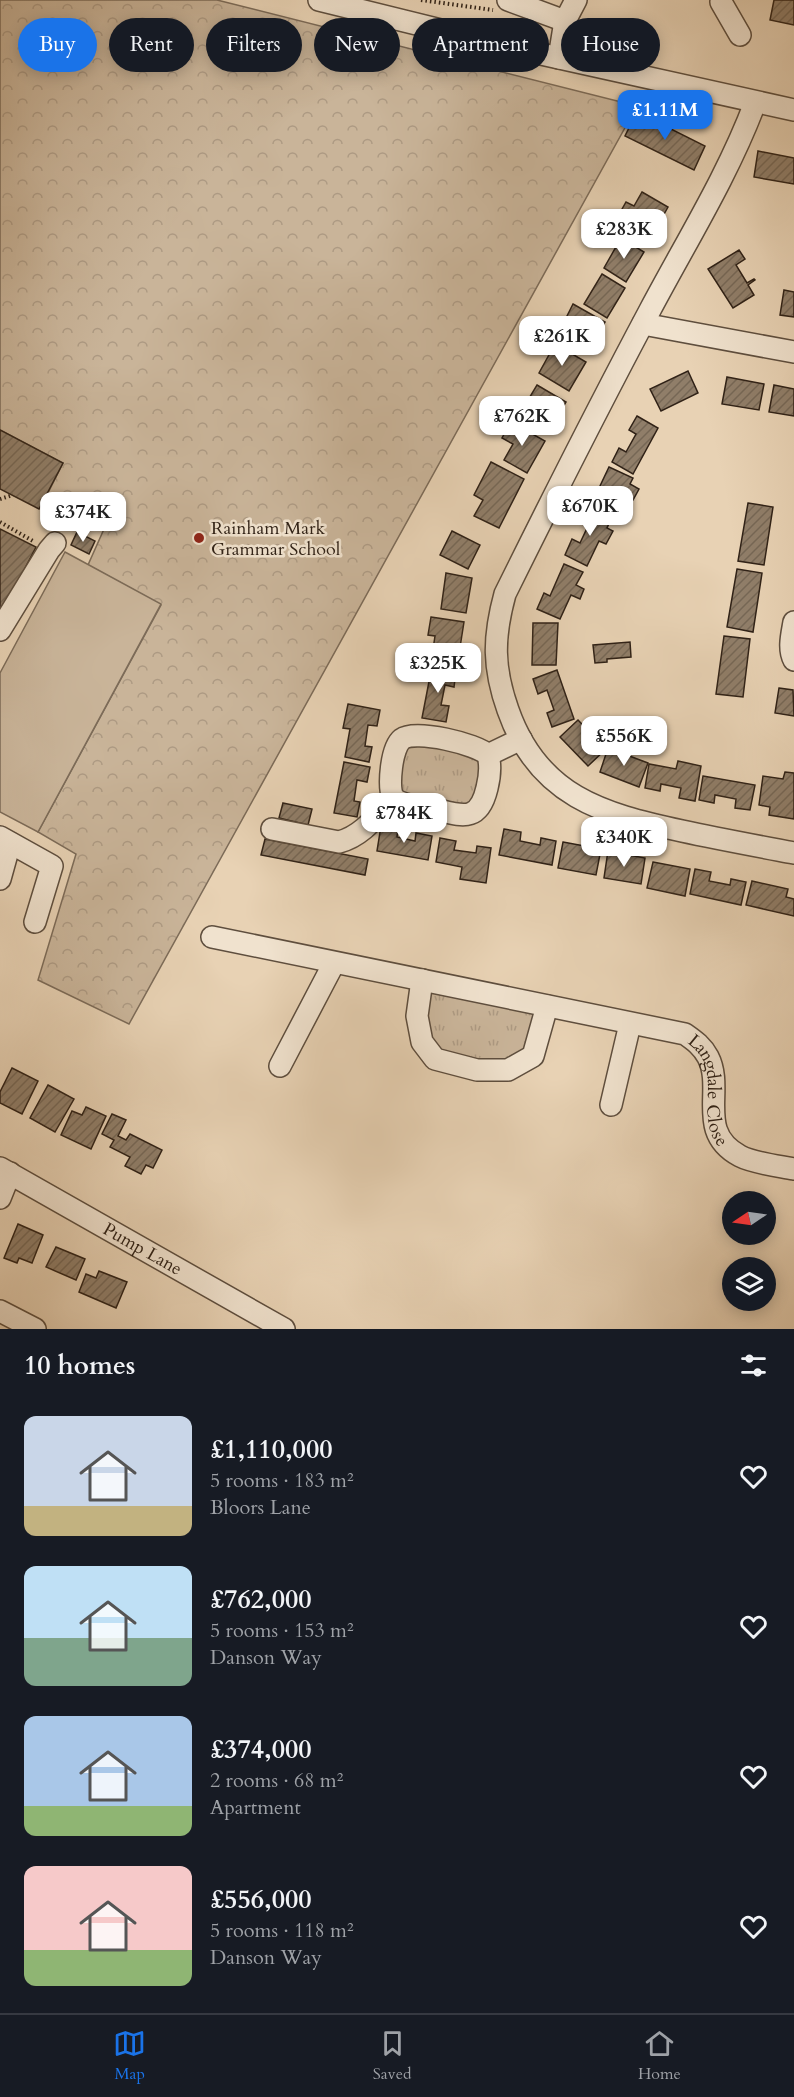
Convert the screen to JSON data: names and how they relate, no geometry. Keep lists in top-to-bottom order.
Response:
{
  "streets": {
    "street": ["Langdale Close", "Pump Lane"]
  },
  "places": ["Rainham Mark Grammar School"],
  "north": "left",
  "page": {
    "chip": [
      "Buy",
      "Rent",
      "Filters",
      "New",
      "Apartment",
      "House"
    ],
    "price": [
      "£1.11M",
      "£283K",
      "£261K",
      "£762K",
      "£670K",
      "£374K",
      "£325K",
      "£556K",
      "£784K",
      "£340K"
    ],
    "heading": "10 homes",
    "list": [
      {
        "name": "£1,110,000",
        "note": "5 rooms · 183 m² · Bloors Lane"
      },
      {
        "name": "£762,000",
        "note": "5 rooms · 153 m² · Danson Way"
      },
      {
        "name": "£374,000",
        "note": "2 rooms · 68 m² · Apartment"
      },
      {
        "name": "£556,000",
        "note": "5 rooms · 118 m² · Danson Way"
      }
    ],
    "tabs": ["Map", "Saved", "Home"]
  }
}
